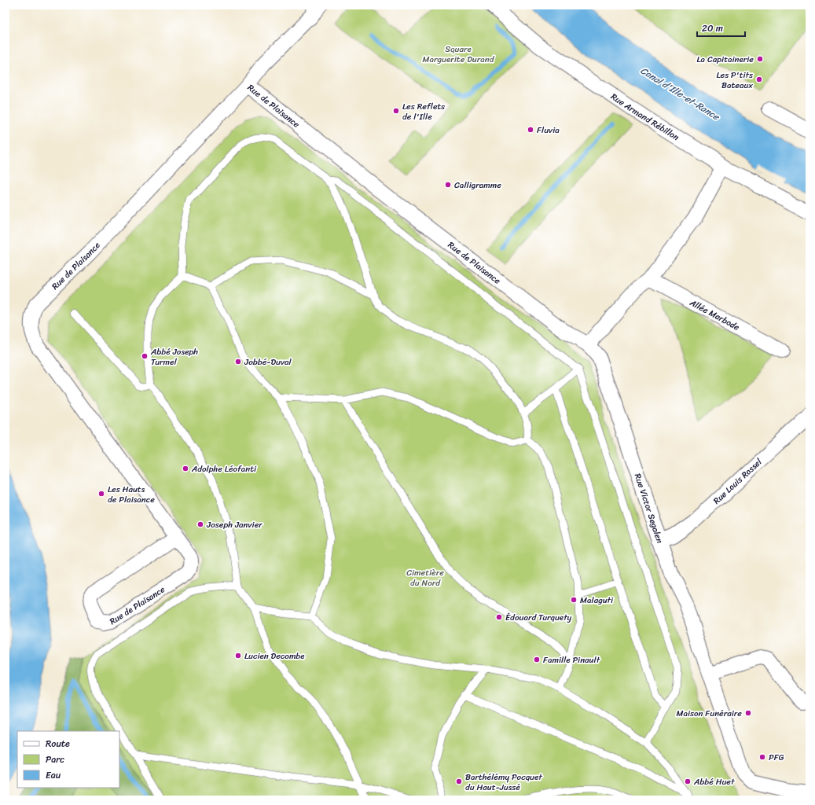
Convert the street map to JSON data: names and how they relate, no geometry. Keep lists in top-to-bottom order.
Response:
{
  "streets": {
    "street": [
      "Rue de Plaisance",
      "Rue Armand Rébillon",
      "Allée Marbode",
      "Rue Louis Rossel",
      "Rue Victor Segalen"
    ]
  },
  "crossings": [
    ["Rue de Plaisance", "Rue Victor Segalen"],
    ["Rue Louis Rossel", "Rue Victor Segalen"]
  ],
  "water": ["Canal d'Ille-et-Rance"],
  "parks": ["Square Marguerite Durand", "Cimetière du Nord"],
  "places": [
    "La Capitainerie",
    "Les P'tits Bateaux",
    "Les Reflets de l'Ille",
    "Fluvia",
    "Calligramme",
    "Abbé Joseph Turmel",
    "Jobbé-Duval",
    "Adolphe Léofanti",
    "Les Hauts de Plaisance",
    "Joseph Janvier",
    "Malaguti",
    "Édouard Turquety",
    "Lucien Decombe",
    "Famille Pinault",
    "Maison Funéraire",
    "PFG",
    "Barthélémy Pocquet du Haut-Jussé",
    "Abbé Huet"
  ],
  "legend": ["Route", "Parc", "Eau"],
  "scale_bar": "20 m"
}
